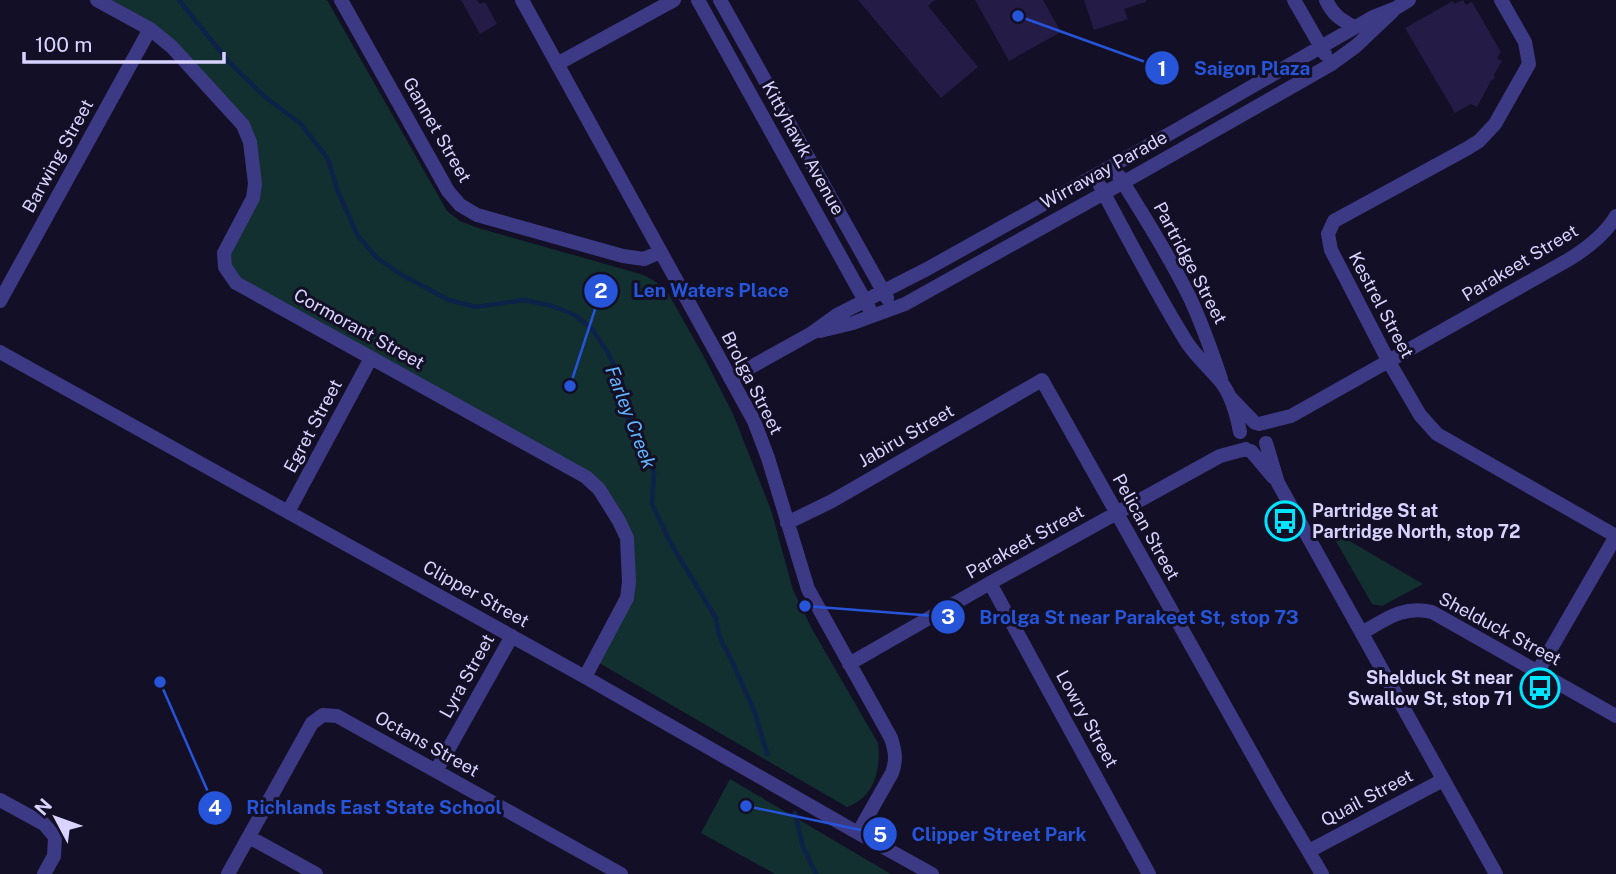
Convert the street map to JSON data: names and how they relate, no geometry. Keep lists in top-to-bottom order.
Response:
{
  "streets": {
    "street": [
      "Gannet Street",
      "Kittyhawk Avenue",
      "Barwing Street",
      "Wirraway Parade",
      "Partridge Street",
      "Parakeet Street",
      "Kestrel Street",
      "Cormorant Street",
      "Brolga Street",
      "Egret Street",
      "Jabiru Street",
      "Pelican Street",
      "Clipper Street",
      "Shelduck Street",
      "Lyra Street",
      "Lowry Street",
      "Octans Street",
      "Quail Street"
    ]
  },
  "crossings": [
    ["Gannet Street", "Brolga Street"],
    ["Kittyhawk Avenue", "Wirraway Parade"],
    ["Barwing Street", "Cormorant Street"],
    ["Wirraway Parade", "Partridge Street"],
    ["Wirraway Parade", "Brolga Street"],
    ["Partridge Street", "Parakeet Street"],
    ["Partridge Street", "Shelduck Street"],
    ["Partridge Street", "Quail Street"],
    ["Parakeet Street", "Kestrel Street"],
    ["Parakeet Street", "Brolga Street"],
    ["Parakeet Street", "Pelican Street"],
    ["Parakeet Street", "Lowry Street"],
    ["Cormorant Street", "Egret Street"],
    ["Cormorant Street", "Clipper Street"],
    ["Brolga Street", "Jabiru Street"],
    ["Brolga Street", "Clipper Street"],
    ["Egret Street", "Clipper Street"],
    ["Jabiru Street", "Pelican Street"],
    ["Pelican Street", "Quail Street"],
    ["Clipper Street", "Lyra Street"],
    ["Lyra Street", "Octans Street"]
  ],
  "water": ["Farley Creek"],
  "places": {
    "other": [
      "Saigon Plaza",
      "Len Waters Place",
      "Brolga St near Parakeet St, stop 73",
      "Richlands East State School",
      "Clipper Street Park"
    ],
    "bus stop": ["Partridge St at Partridge North, stop 72", "Shelduck St near Swallow St, stop 71"]
  },
  "scale_bar": "100 m",
  "north": "top left"
}
